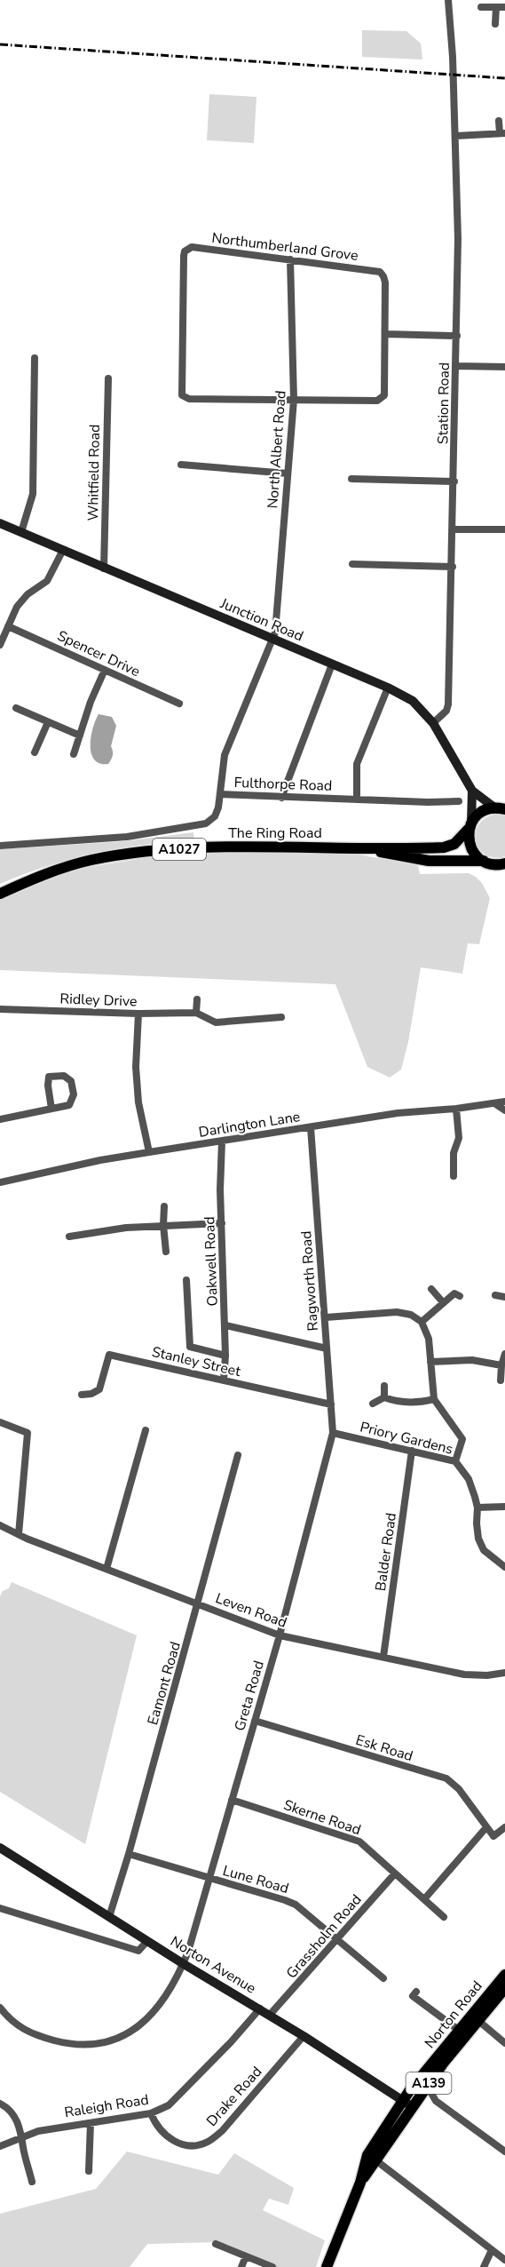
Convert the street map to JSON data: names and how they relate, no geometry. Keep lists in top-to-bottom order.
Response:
{
  "streets": {
    "main road": [
      "Junction Road",
      "The Ring Road",
      "A1027",
      "Norton Avenue",
      "Norton Road",
      "A139"
    ],
    "street": [
      "Northumberland Grove",
      "Station Road",
      "North Albert Road",
      "Whitfield Road",
      "Spencer Drive",
      "Fulthorpe Road",
      "Ridley Drive",
      "Darlington Lane",
      "Oakwell Road",
      "Ragworth Road",
      "Stanley Street",
      "Priory Gardens",
      "Balder Road",
      "Leven Road",
      "Eamont Road",
      "Greta Road",
      "Esk Road",
      "Skerne Road",
      "Lune Road",
      "Grassholm Road",
      "Drake Road",
      "Raleigh Road"
    ]
  },
  "crossings": [
    ["Northumberland Grove", "North Albert Road"],
    ["Station Road", "Junction Road"],
    ["North Albert Road", "Junction Road"],
    ["North Albert Road", "Fulthorpe Road"],
    ["Whitfield Road", "Junction Road"],
    ["Junction Road", "A1027"],
    ["The Ring Road", "A1027"],
    ["Darlington Lane", "Oakwell Road"],
    ["Darlington Lane", "Ragworth Road"],
    ["Oakwell Road", "Stanley Street"],
    ["Ragworth Road", "Stanley Street"],
    ["Ragworth Road", "Priory Gardens"],
    ["Ragworth Road", "Greta Road"],
    ["Priory Gardens", "Balder Road"],
    ["Priory Gardens", "Greta Road"],
    ["Balder Road", "Leven Road"],
    ["Leven Road", "Eamont Road"],
    ["Leven Road", "Greta Road"],
    ["Eamont Road", "Lune Road"],
    ["Eamont Road", "Norton Avenue"],
    ["Greta Road", "Esk Road"],
    ["Greta Road", "Skerne Road"],
    ["Greta Road", "Lune Road"],
    ["Greta Road", "Norton Avenue"],
    ["Skerne Road", "Grassholm Road"],
    ["Lune Road", "Grassholm Road"],
    ["Grassholm Road", "Norton Avenue"],
    ["Norton Avenue", "Norton Road"],
    ["Norton Avenue", "Drake Road"],
    ["Norton Avenue", "Raleigh Road"],
    ["Drake Road", "Raleigh Road"]
  ]
}
